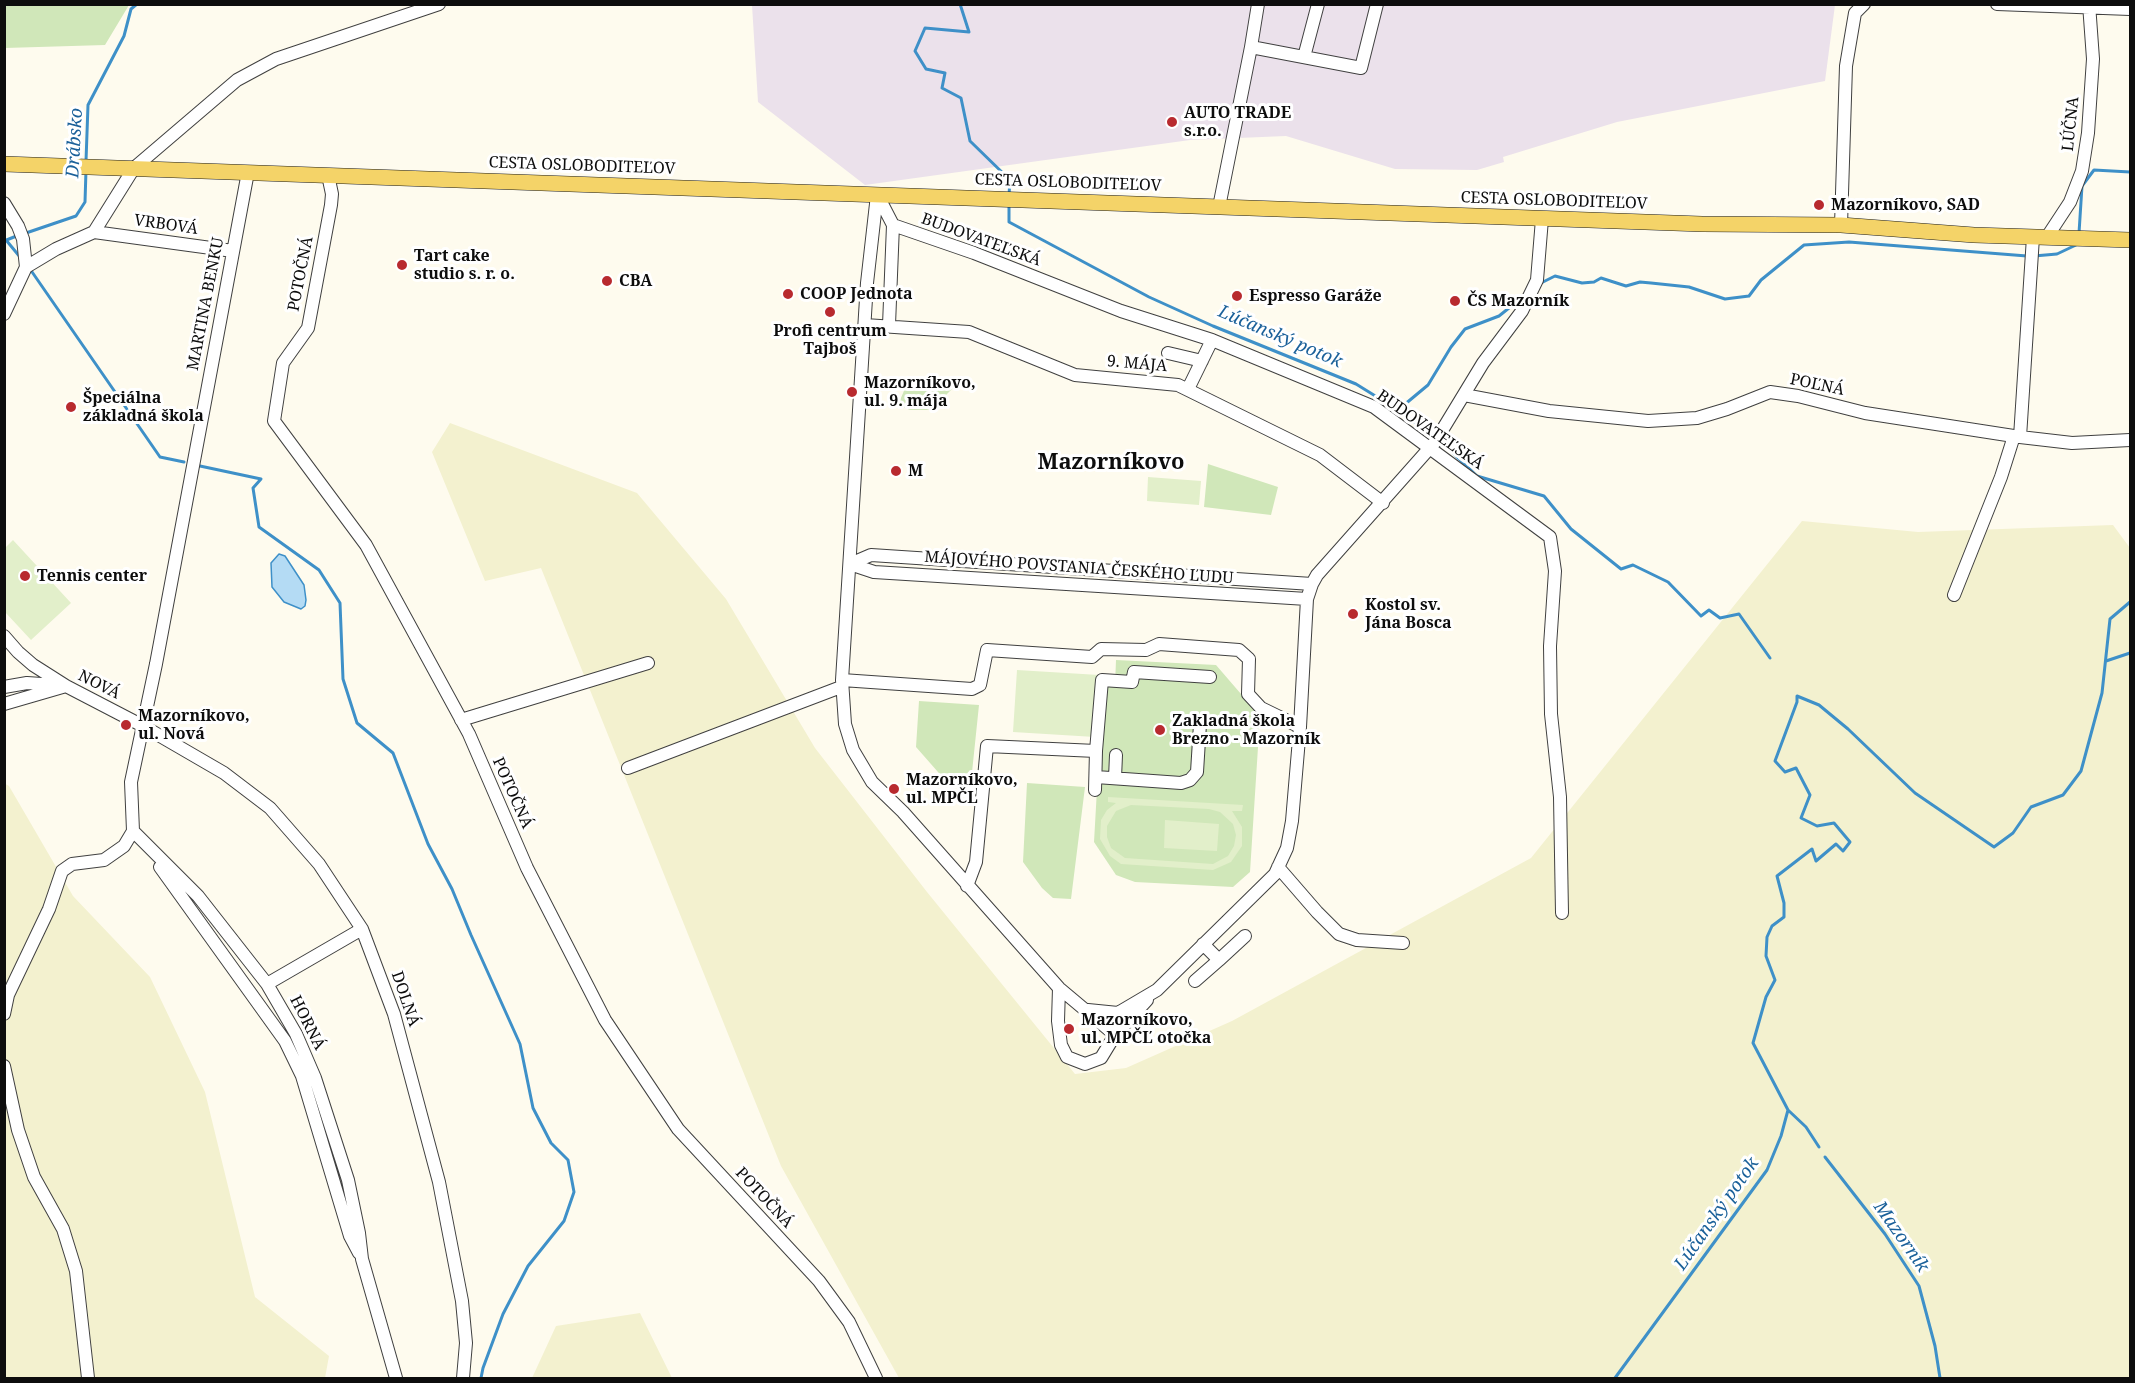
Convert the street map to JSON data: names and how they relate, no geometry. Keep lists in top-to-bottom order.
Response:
{
  "streets": {
    "main road": ["CESTA OSLOBODITEĽOV"],
    "street": [
      "LÚČNA",
      "VRBOVÁ",
      "BUDOVATEĽSKÁ",
      "POTOČNÁ",
      "MARTINA BENKU",
      "9. MÁJA",
      "POĽNÁ",
      "MÁJOVÉHO POVSTANIA ČESKÉHO ĽUDU",
      "NOVÁ",
      "DOLNÁ",
      "HORNÁ"
    ]
  },
  "crossings": [
    ["LÚČNA", "CESTA OSLOBODITEĽOV"],
    ["CESTA OSLOBODITEĽOV", "VRBOVÁ"],
    ["CESTA OSLOBODITEĽOV", "POTOČNÁ"],
    ["CESTA OSLOBODITEĽOV", "MARTINA BENKU"],
    ["VRBOVÁ", "MARTINA BENKU"],
    ["MARTINA BENKU", "NOVÁ"],
    ["MARTINA BENKU", "DOLNÁ"],
    ["NOVÁ", "DOLNÁ"]
  ],
  "districts": ["Mazorníkovo"],
  "water": ["Drábsko", "Lúčanský potok", "Mazorník"],
  "places": [
    "AUTO TRADE s.r.o.",
    "Mazorníkovo, SAD",
    "Tart cake studio s. r. o.",
    "CBA",
    "COOP Jednota",
    "Espresso Garáže",
    "ČS Mazorník",
    "Profi centrum Tajboš",
    "Mazorníkovo, ul. 9. mája",
    "Špeciálna základná škola",
    "M",
    "Tennis center",
    "Kostol sv. Jána Bosca",
    "Mazorníkovo, ul. Nová",
    "Zakladná škola Brezno - Mazorník",
    "Mazorníkovo, ul. MPČL",
    "Mazorníkovo, ul. MPČĽ otočka"
  ]
}
